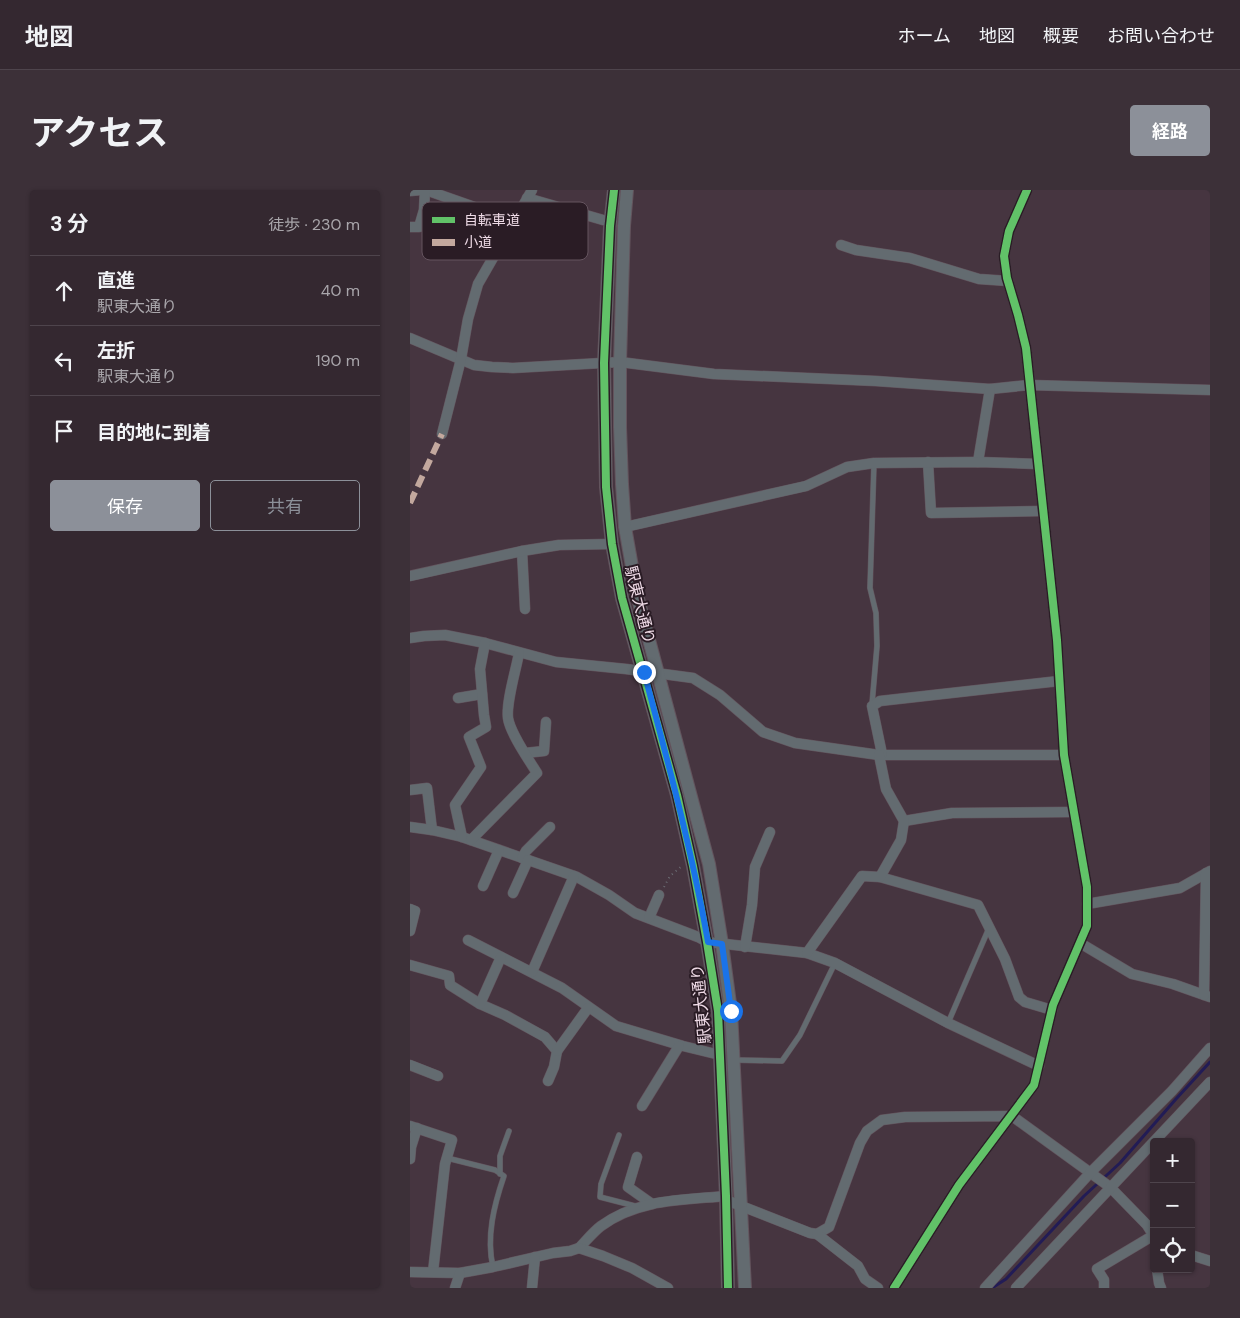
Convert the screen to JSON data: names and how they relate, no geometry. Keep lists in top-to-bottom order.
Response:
{
  "streets": {
    "street": ["駅東大通り"]
  },
  "legend": ["自転車道", "小道"],
  "page": {
    "header": "地図",
    "nav": [
      "ホーム",
      "地図",
      "概要",
      "お問い合わせ"
    ],
    "title": "アクセス",
    "buttons": [
      "経路",
      ["保存", "共有"]
    ],
    "heading": ["3 分", "徒歩 · 230 m"],
    "list": [
      ["直進", "駅東大通り", "40 m"],
      ["左折", "駅東大通り", "190 m"],
      "目的地に到着"
    ],
    "map_buttons": ["+", "−"]
  }
}
